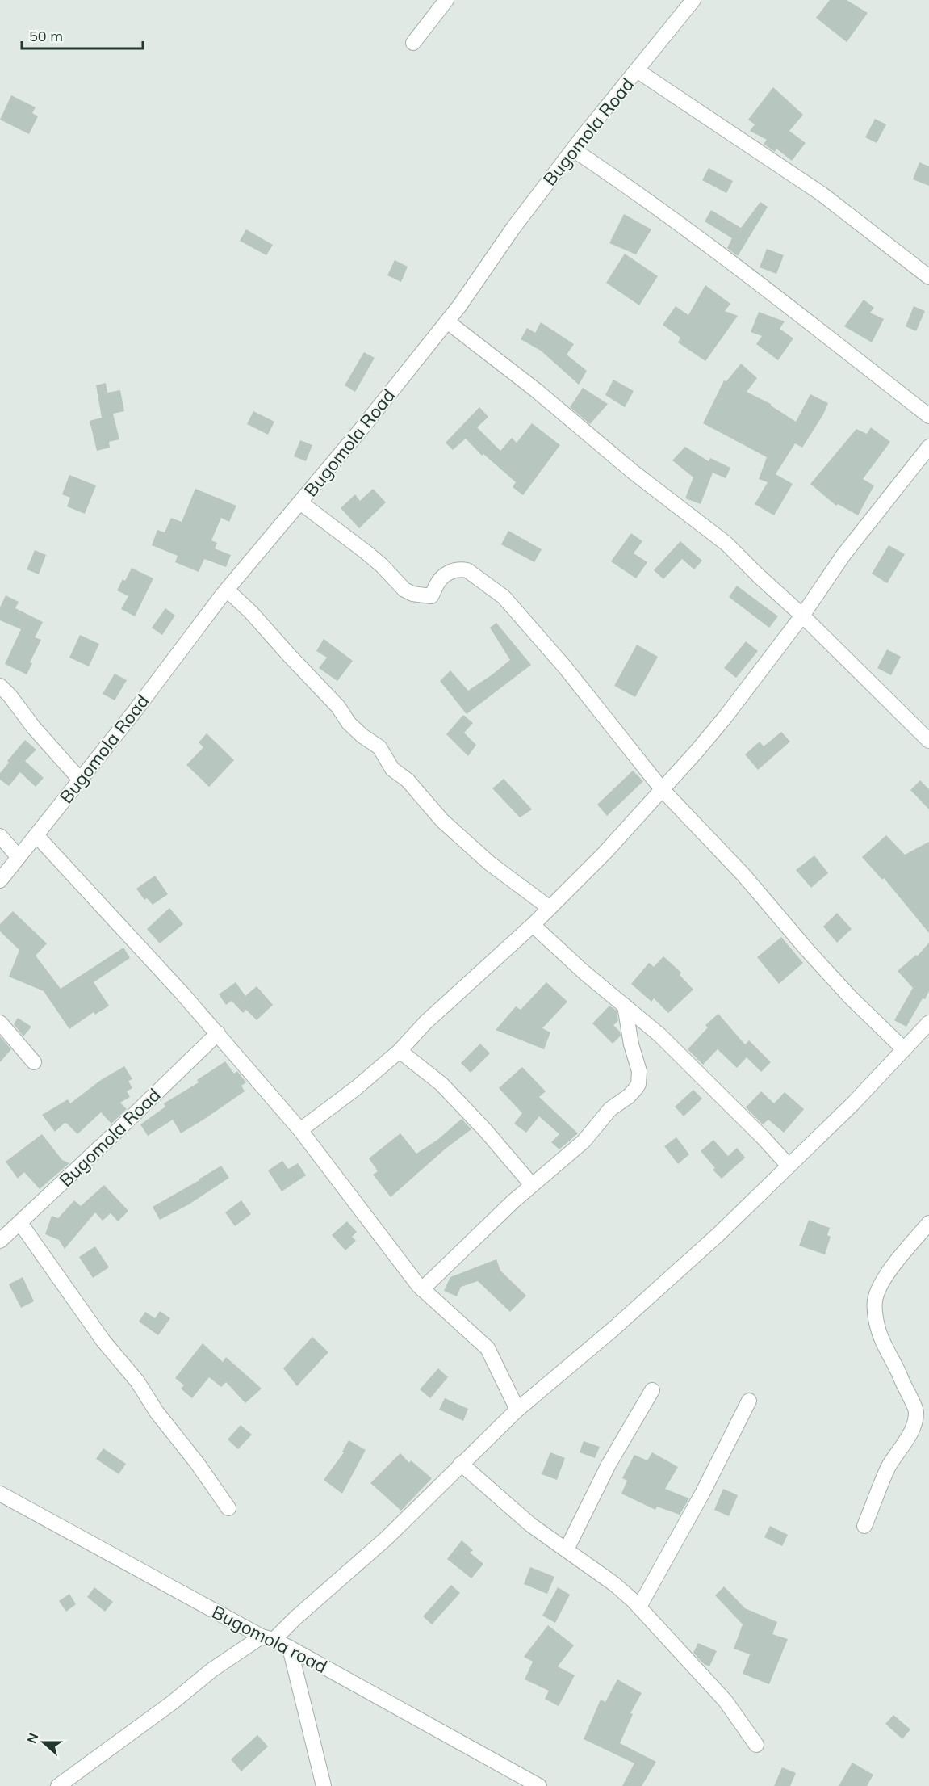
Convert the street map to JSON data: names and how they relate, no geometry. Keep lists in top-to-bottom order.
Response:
{
  "streets": {
    "street": ["Bugomola Road", "Bugomola road"]
  },
  "scale_bar": "50 m",
  "north": "left"
}
